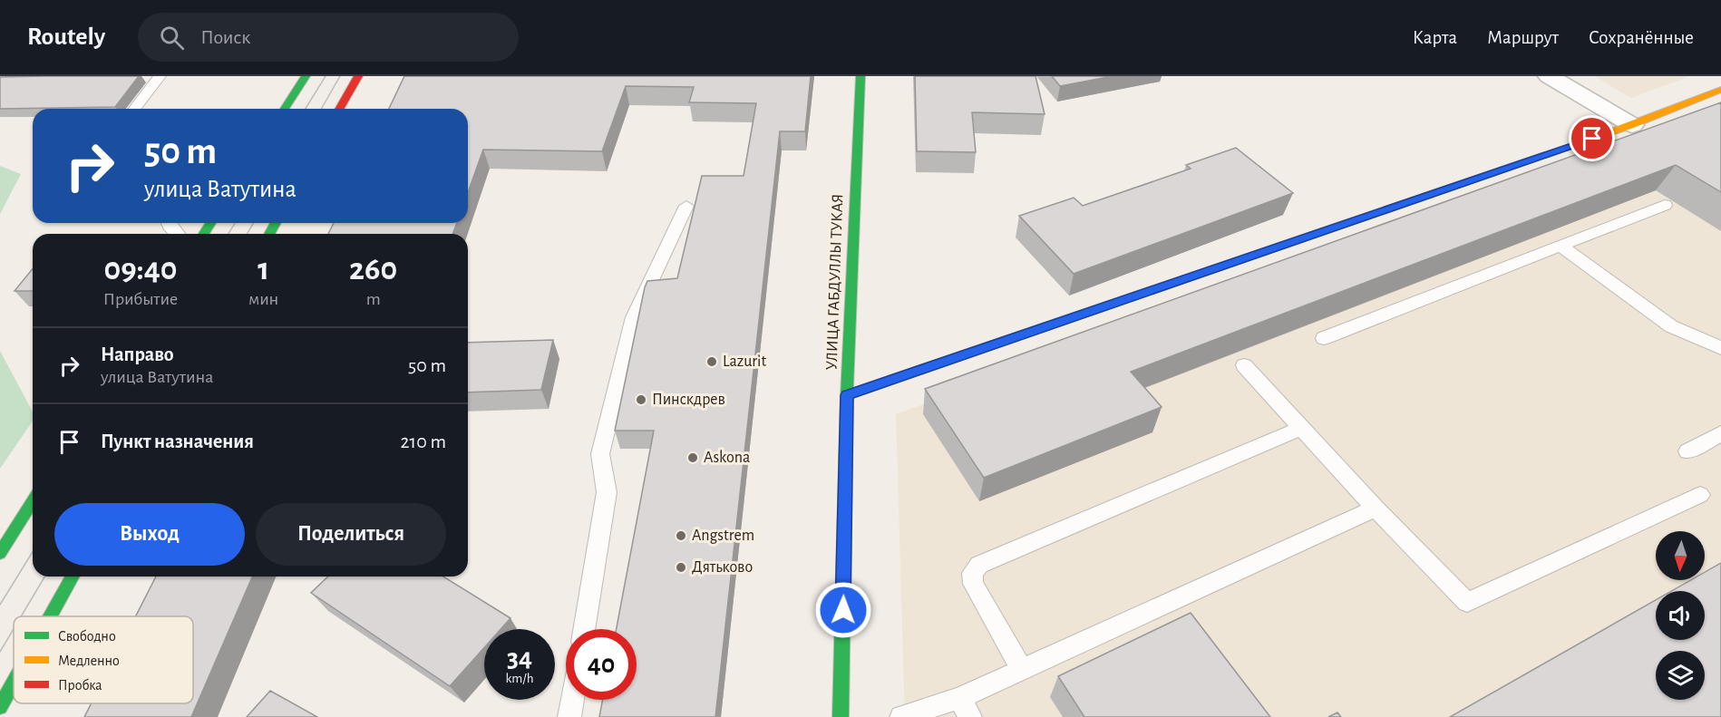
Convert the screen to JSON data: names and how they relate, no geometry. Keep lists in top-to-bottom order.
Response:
{
  "streets": {
    "street": ["УЛИЦА ГАБДУЛЛЫ ТУКАЯ"]
  },
  "places": [
    "Lazurit",
    "Пинскдрев",
    "Askona",
    "Angstrem",
    "Дятьково"
  ],
  "legend": ["Свободно", "Медленно", "Пробка"],
  "north": "bottom",
  "page": {
    "header": "Routely",
    "search": "Поиск",
    "nav": ["Карта", "Маршрут", "Сохранённые"],
    "turn": ["50 m", "улица Ватутина"],
    "eta": [
      "09:40",
      "Прибытие",
      "1",
      "мин",
      "260",
      "m"
    ],
    "list": [
      {
        "name": "Направо",
        "note": "улица Ватутина",
        "value": "50 m"
      },
      {
        "name": "Пункт назначения",
        "value": "210 m"
      }
    ],
    "buttons": ["Выход", "Поделиться"],
    "speed": "34 km/h",
    "limit": "40"
  }
}
